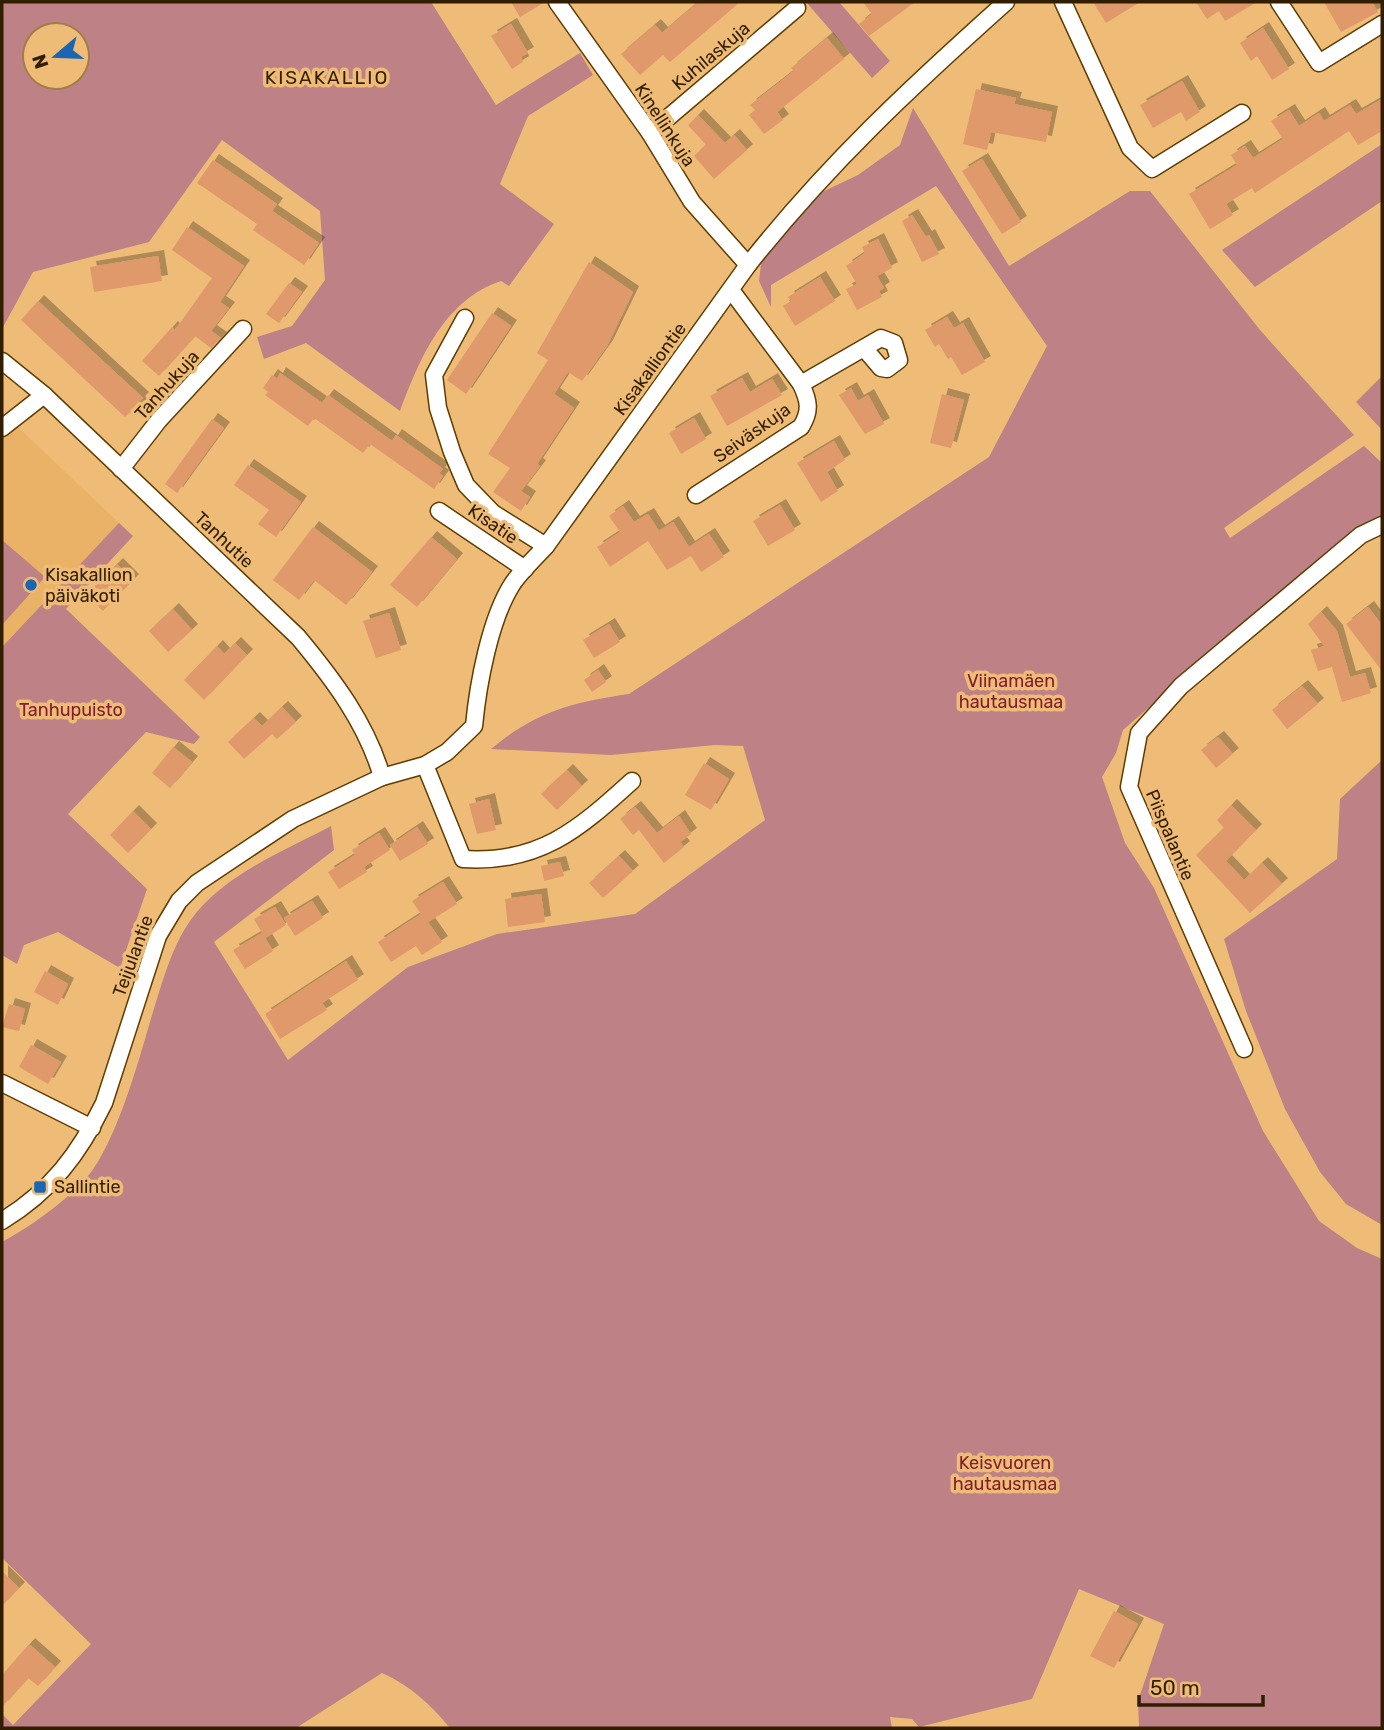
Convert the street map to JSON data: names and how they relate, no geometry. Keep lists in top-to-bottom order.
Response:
{
  "streets": {
    "street": [
      "Kuhilaskuja",
      "Kinellinkuja",
      "Kisakalliontie",
      "Tanhukuja",
      "Seiväskuja",
      "Kisatie",
      "Tanhutie",
      "Piispalantie",
      "Teijulantie"
    ]
  },
  "crossings": [
    ["Kuhilaskuja", "Kinellinkuja"],
    ["Kinellinkuja", "Kisakalliontie"],
    ["Kisakalliontie", "Seiväskuja"],
    ["Kisakalliontie", "Kisatie"],
    ["Kisakalliontie", "Tanhutie"],
    ["Kisakalliontie", "Teijulantie"],
    ["Tanhukuja", "Tanhutie"],
    ["Tanhutie", "Teijulantie"]
  ],
  "districts": ["KISAKALLIO"],
  "parks": ["Viinamäen hautausmaa", "Tanhupuisto", "Keisvuoren hautausmaa"],
  "places": {
    "other": ["Kisakallion päiväkoti"],
    "transit": ["Sallintie"]
  },
  "scale_bar": "50 m",
  "north": "left"
}
